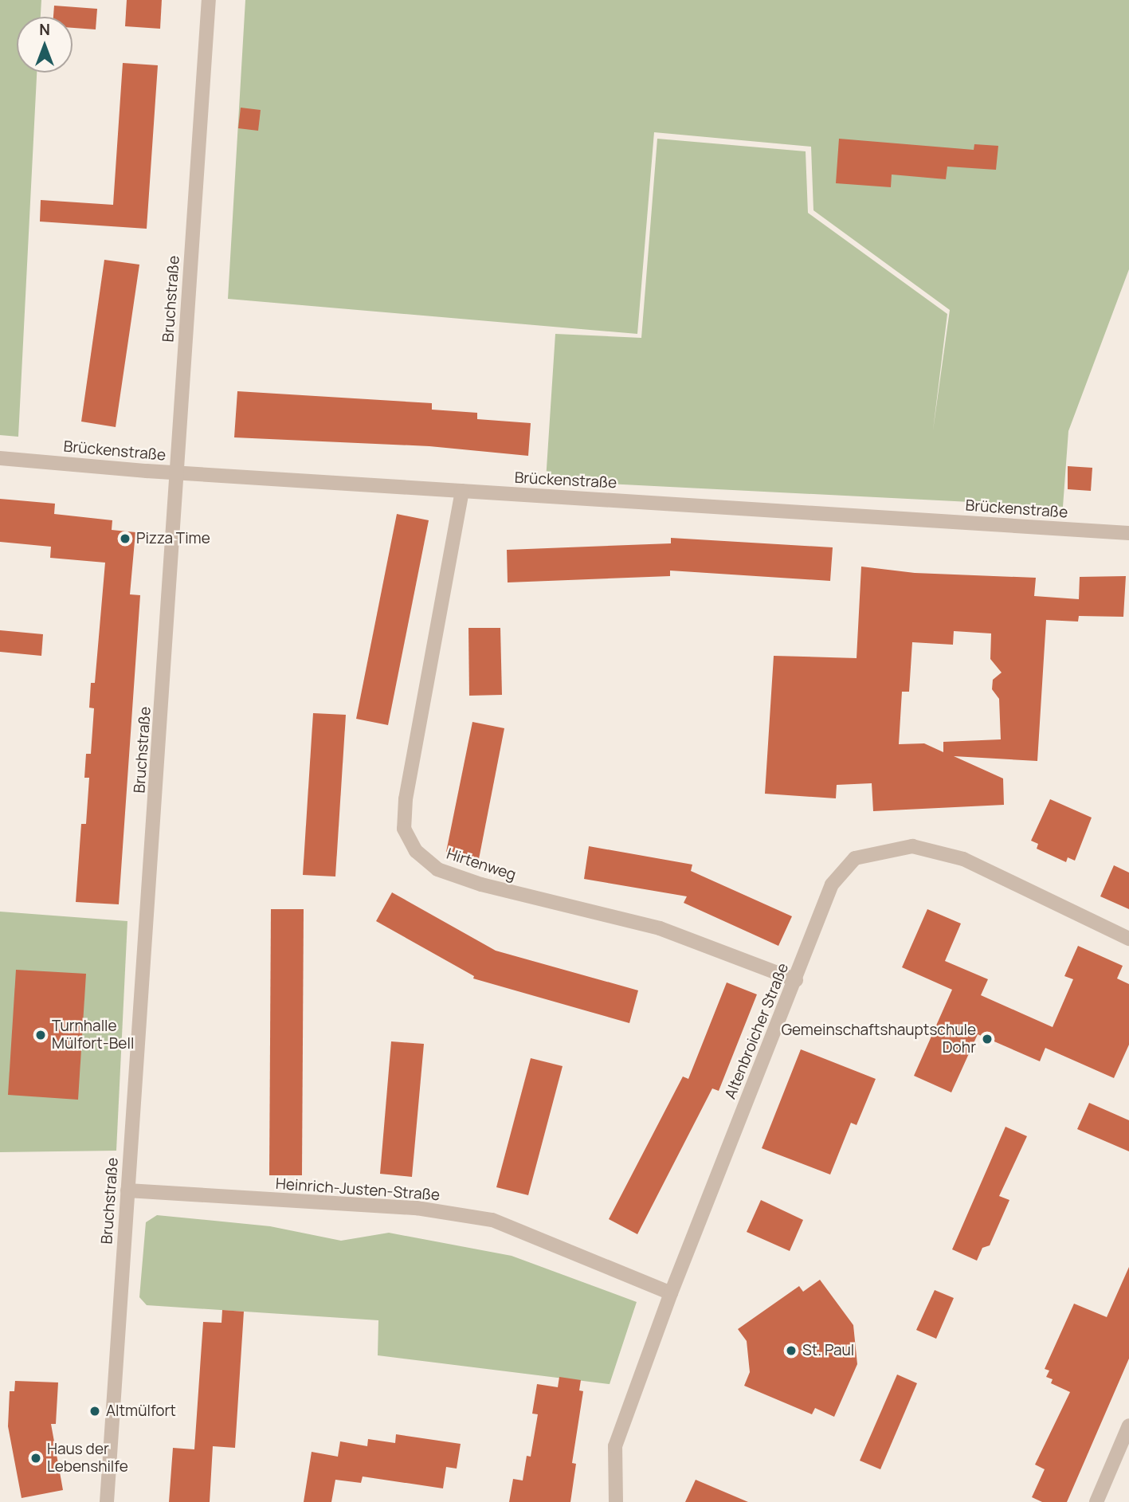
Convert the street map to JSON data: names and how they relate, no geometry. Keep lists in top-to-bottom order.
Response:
{
  "streets": {
    "street": [
      "Bruchstraße",
      "Brückenstraße",
      "Hirtenweg",
      "Altenbroicher Straße",
      "Heinrich-Justen-Straße"
    ]
  },
  "crossings": [
    ["Bruchstraße", "Brückenstraße"],
    ["Bruchstraße", "Heinrich-Justen-Straße"],
    ["Brückenstraße", "Hirtenweg"],
    ["Hirtenweg", "Altenbroicher Straße"],
    ["Altenbroicher Straße", "Heinrich-Justen-Straße"]
  ],
  "places": [
    "Pizza Time",
    "Turnhalle Mülfort-Bell",
    "Gemeinschaftshauptschule Dohr",
    "St. Paul",
    "Altmülfort",
    "Haus der Lebenshilfe"
  ],
  "north": "top"
}
